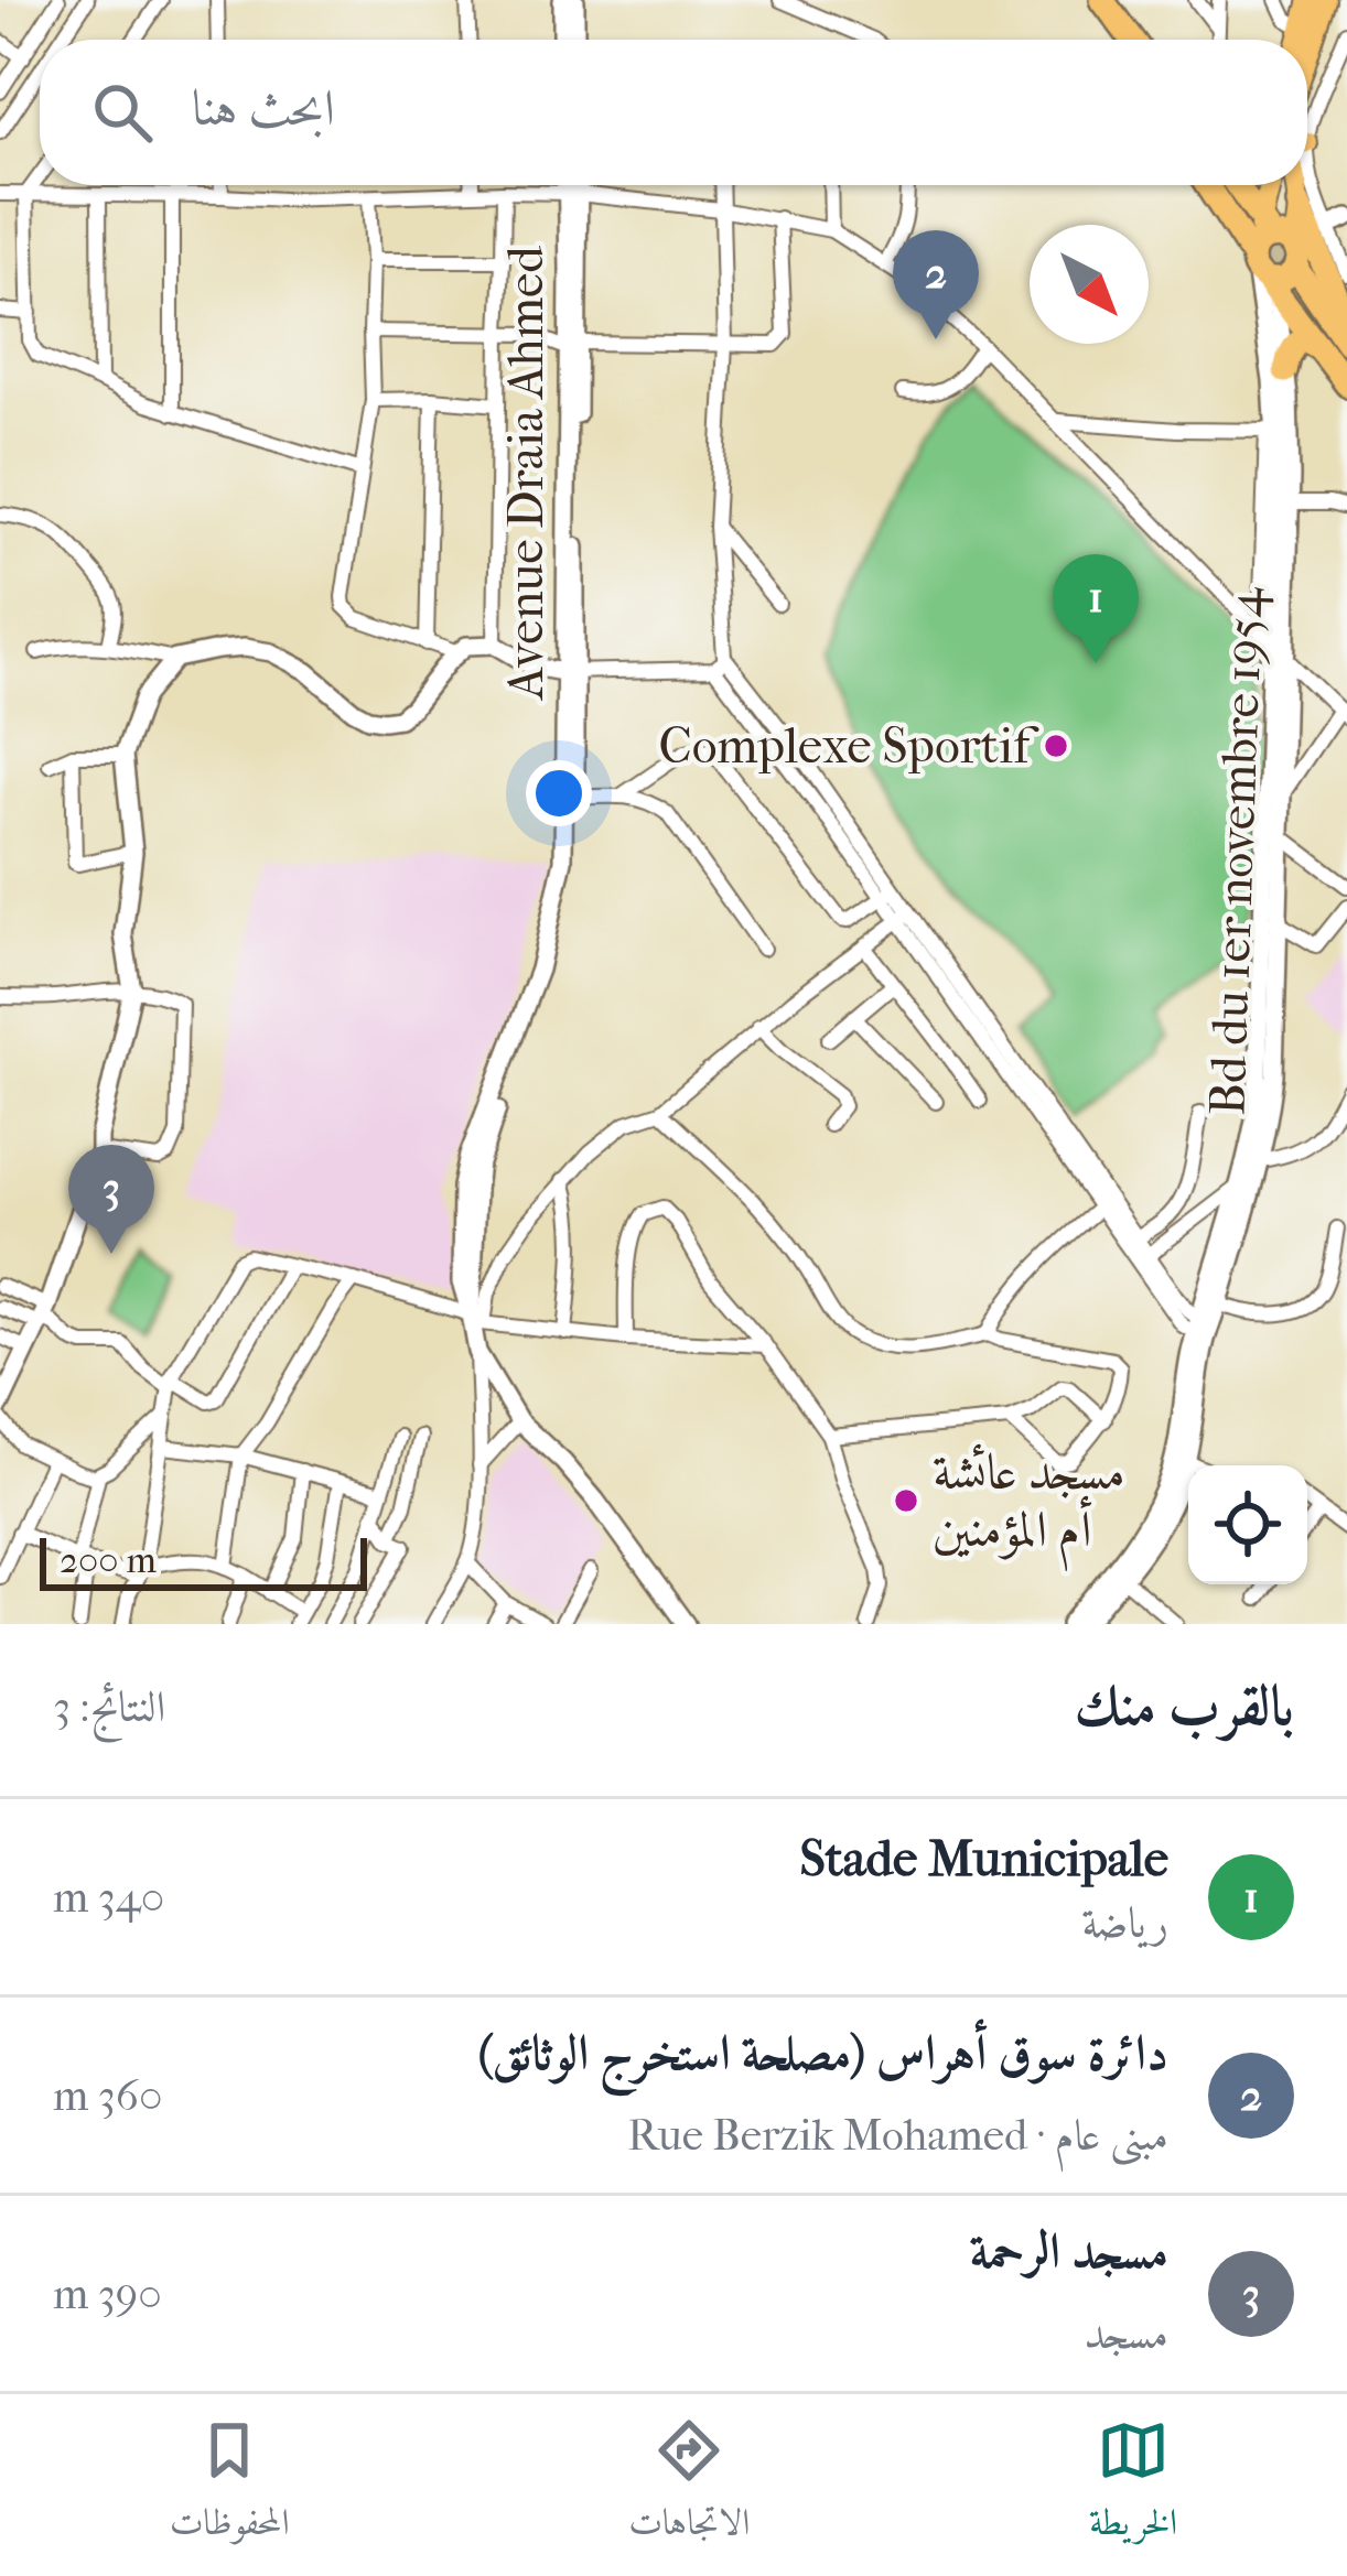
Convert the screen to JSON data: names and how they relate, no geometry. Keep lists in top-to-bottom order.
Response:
{
  "streets": {
    "street": ["Avenue Draia Ahmed", "Bd du 1er novembre 1954"]
  },
  "places": ["Complexe Sportif", "مسجد عائشة أم المؤمنين"],
  "scale_bar": "200 m",
  "north": "bottom right",
  "page": {
    "search": "ابحث هنا",
    "pins": ["2", "1", "3"],
    "scale": "200 m",
    "heading": ["بالقرب منك", "النتائج: 3"],
    "list": [
      {
        "mark": "1",
        "name": "Stade Municipale",
        "note": "رياضة",
        "value": "340 m"
      },
      {
        "mark": "2",
        "name": "دائرة سوق أهراس (مصلحة استخرج الوثائق)",
        "note": "مبنى عام · Rue Berzik Mohamed",
        "value": "360 m"
      },
      {
        "mark": "3",
        "name": "مسجد الرحمة",
        "note": "مسجد",
        "value": "390 m"
      }
    ],
    "nav": ["الخريطة", "الاتجاهات", "المحفوظات"]
  }
}
